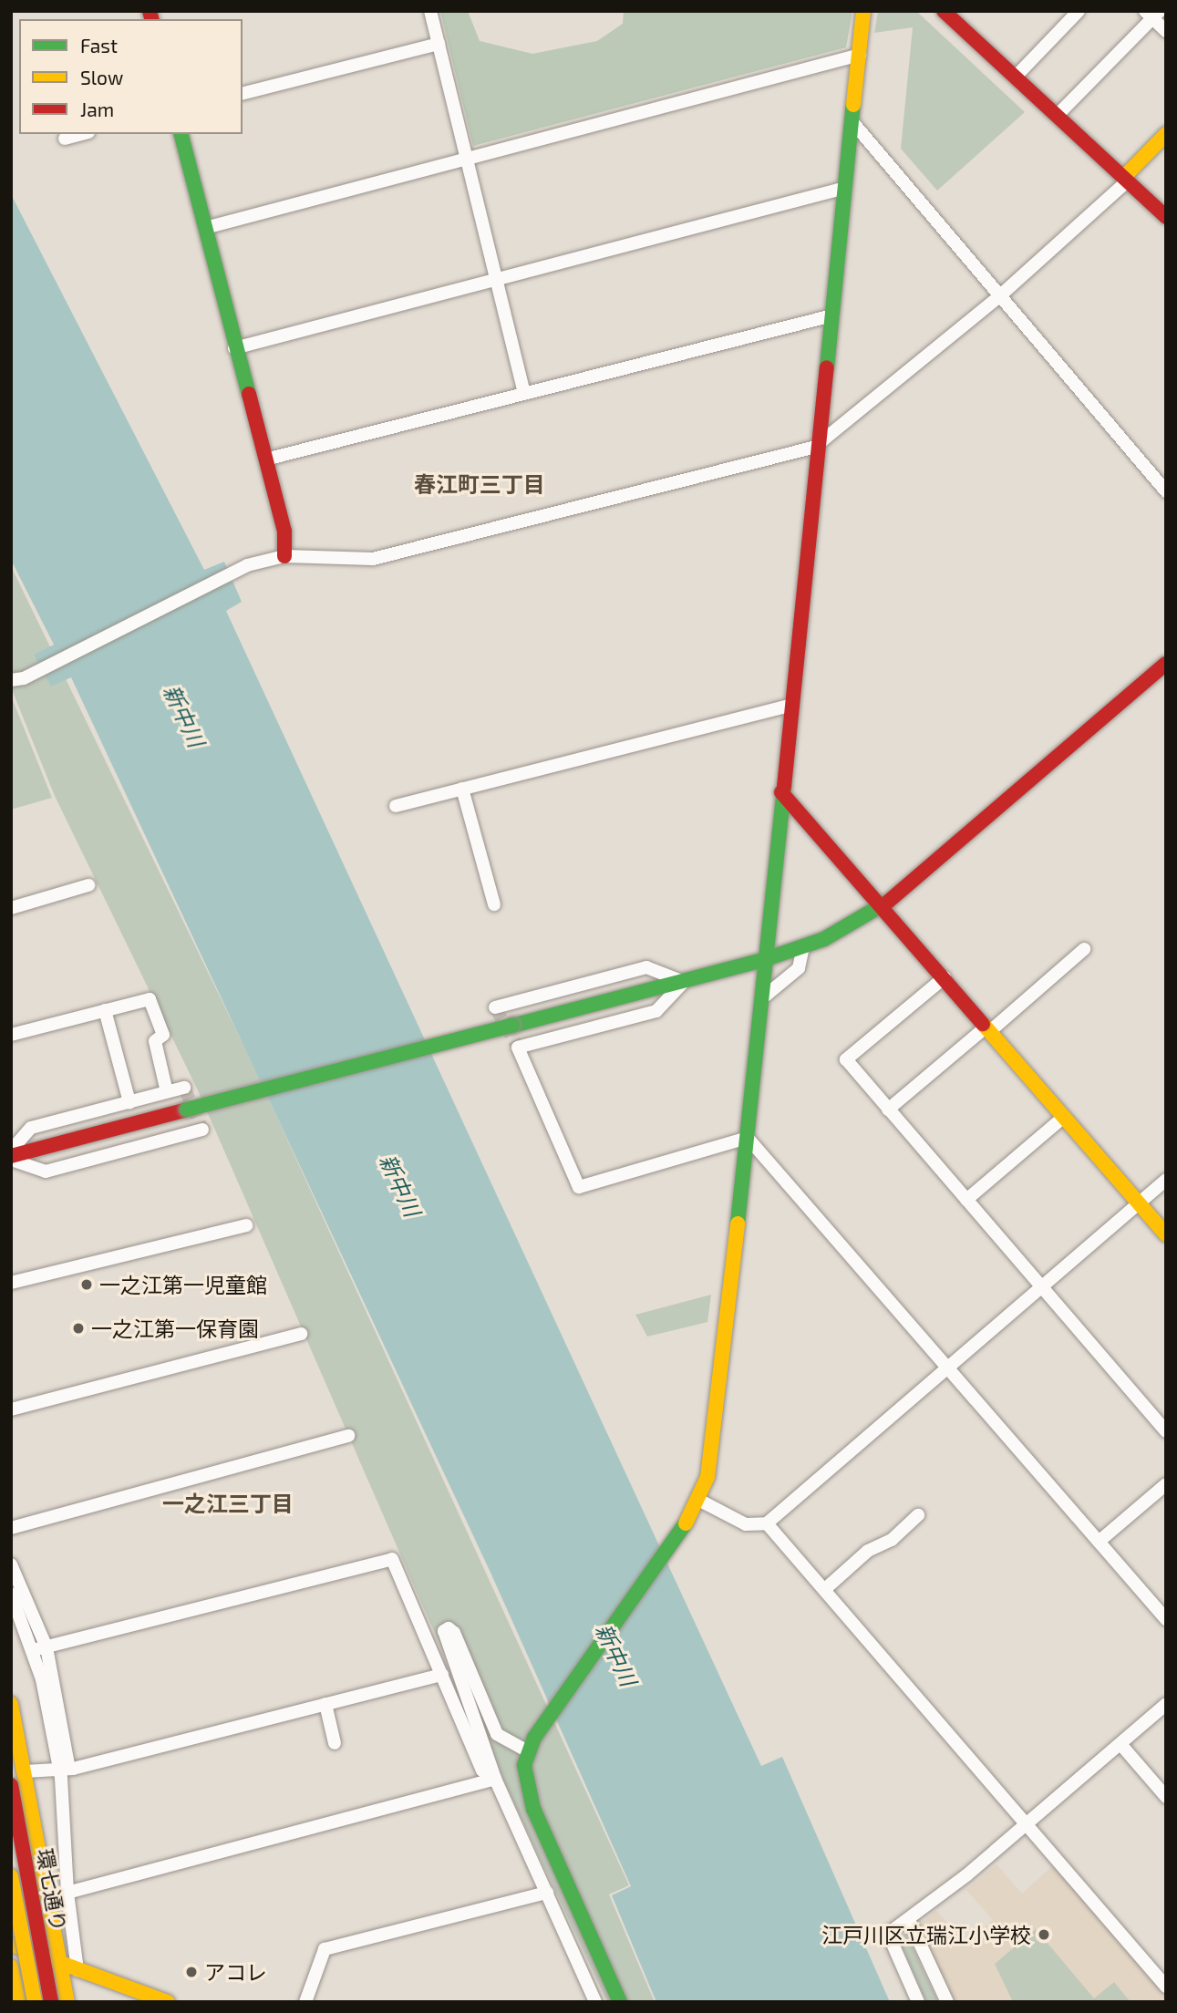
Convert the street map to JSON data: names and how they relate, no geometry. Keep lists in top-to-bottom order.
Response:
{
  "streets": {
    "street": ["環七通り"]
  },
  "districts": ["春江町三丁目", "一之江三丁目"],
  "water": ["新中川"],
  "places": [
    "一之江第一児童館",
    "一之江第一保育園",
    "江戸川区立瑞江小学校",
    "アコレ"
  ],
  "legend": ["Fast", "Slow", "Jam"]
}
